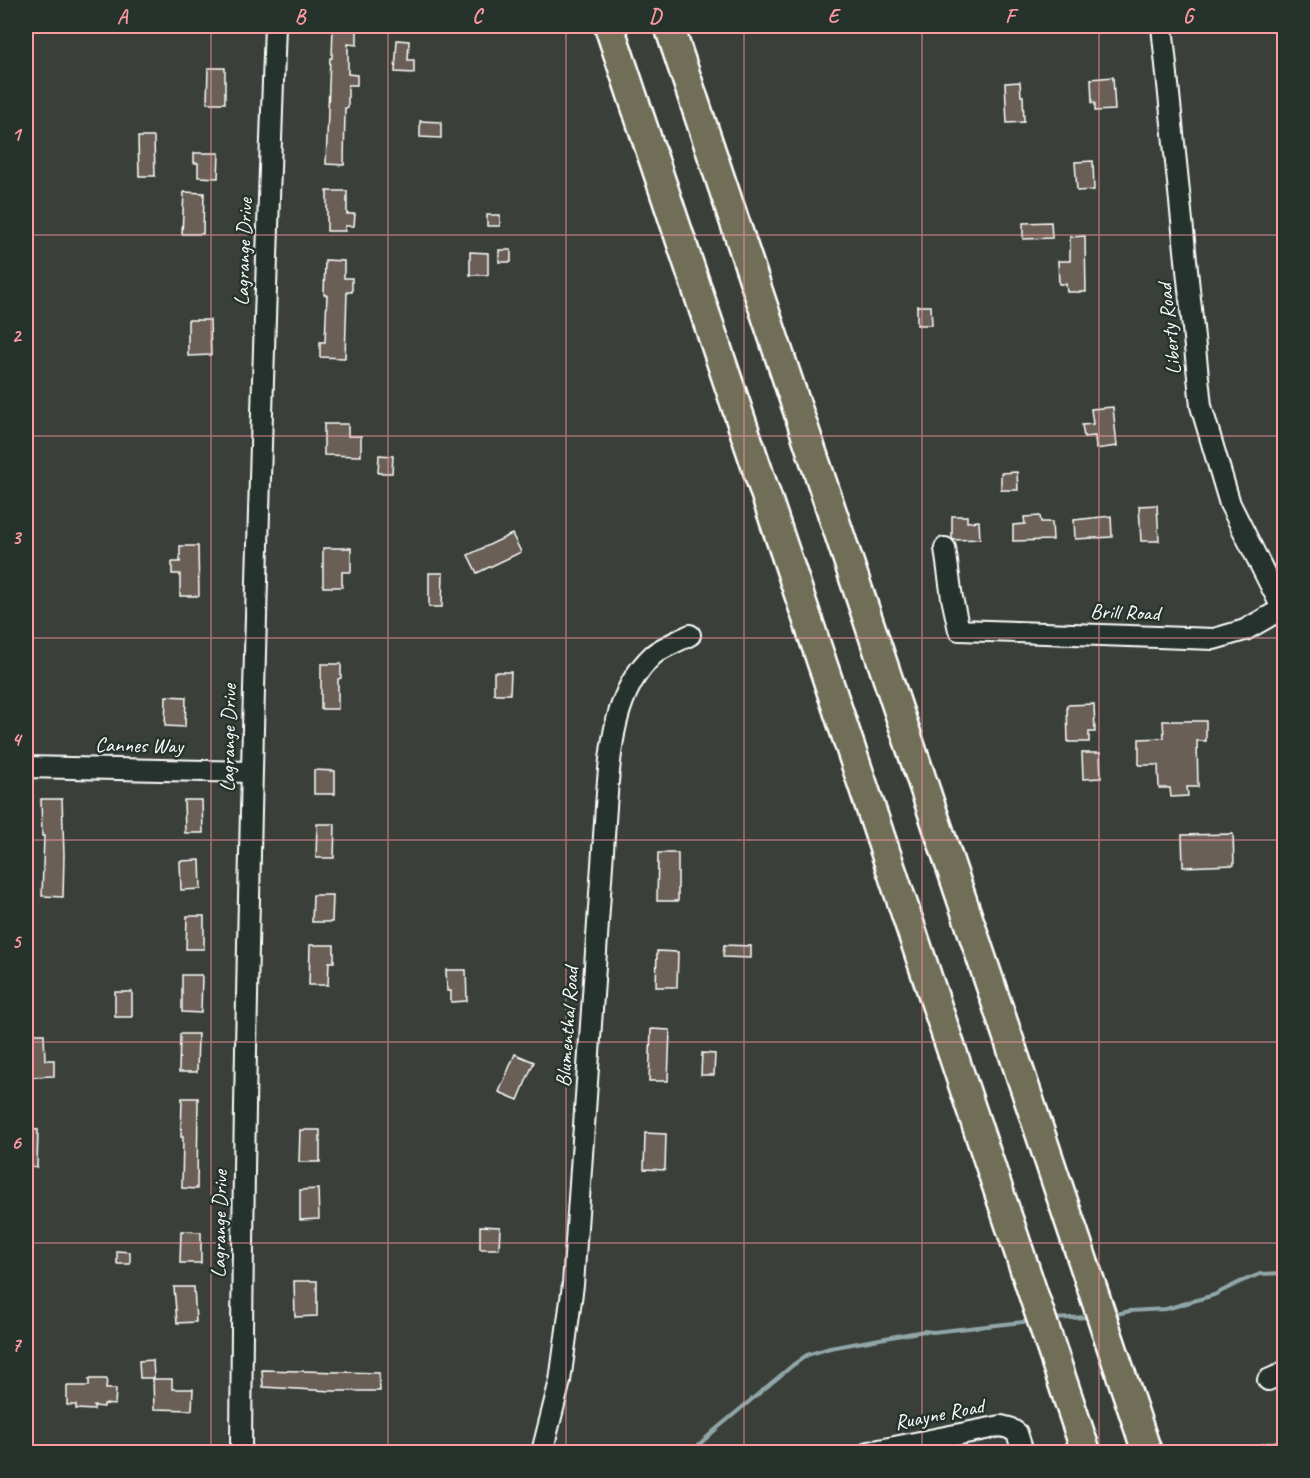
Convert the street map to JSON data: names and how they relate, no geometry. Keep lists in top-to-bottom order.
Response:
{
  "streets": {
    "street": [
      "Lagrange Drive",
      "Liberty Road",
      "Brill Road",
      "Cannes Way",
      "Blumenthal Road",
      "Ruayne Road"
    ]
  },
  "crossings": [
    ["Lagrange Drive", "Cannes Way"],
    ["Liberty Road", "Brill Road"]
  ],
  "grid": {
    "columns": [
      "A",
      "B",
      "C",
      "D",
      "E",
      "F",
      "G"
    ],
    "rows": [
      "1",
      "2",
      "3",
      "4",
      "5",
      "6",
      "7"
    ]
  }
}
